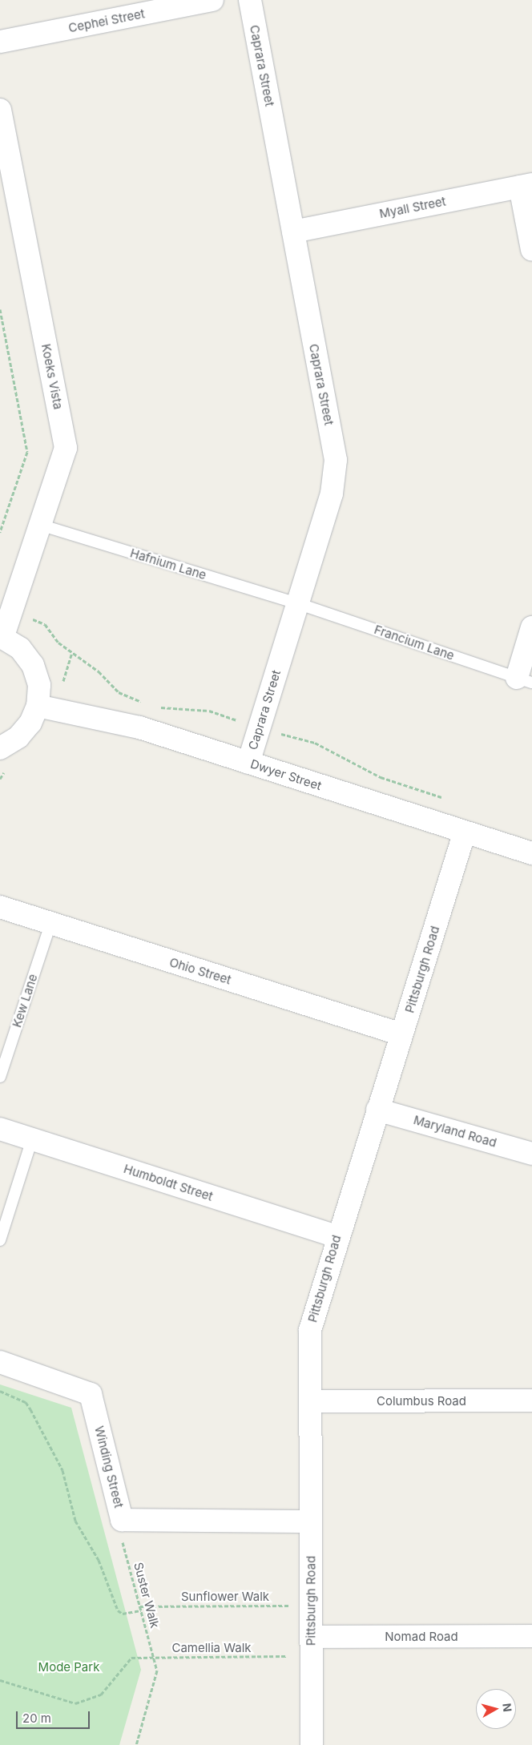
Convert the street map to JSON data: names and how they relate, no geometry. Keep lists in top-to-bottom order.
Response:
{
  "streets": {
    "street": [
      "Cephei Street",
      "Caprara Street",
      "Myall Street",
      "Koeks Vista",
      "Dwyer Street",
      "Pittsburgh Road",
      "Ohio Street",
      "Maryland Road",
      "Humboldt Street",
      "Columbus Road",
      "Winding Street",
      "Nomad Road"
    ],
    "lane": ["Hafnium Lane", "Francium Lane", "Kew Lane"],
    "path": ["Suster Walk", "Sunflower Walk", "Camellia Walk"]
  },
  "crossings": [
    ["Caprara Street", "Myall Street"],
    ["Caprara Street", "Hafnium Lane"],
    ["Caprara Street", "Francium Lane"],
    ["Caprara Street", "Dwyer Street"],
    ["Koeks Vista", "Hafnium Lane"],
    ["Hafnium Lane", "Francium Lane"],
    ["Dwyer Street", "Pittsburgh Road"],
    ["Pittsburgh Road", "Ohio Street"],
    ["Pittsburgh Road", "Maryland Road"],
    ["Pittsburgh Road", "Humboldt Street"],
    ["Pittsburgh Road", "Columbus Road"],
    ["Pittsburgh Road", "Winding Street"],
    ["Pittsburgh Road", "Sunflower Walk"],
    ["Pittsburgh Road", "Nomad Road"],
    ["Ohio Street", "Kew Lane"],
    ["Winding Street", "Suster Walk"],
    ["Suster Walk", "Sunflower Walk"],
    ["Suster Walk", "Camellia Walk"]
  ],
  "parks": ["Mode Park"],
  "scale_bar": "20 m",
  "north": "right"
}
